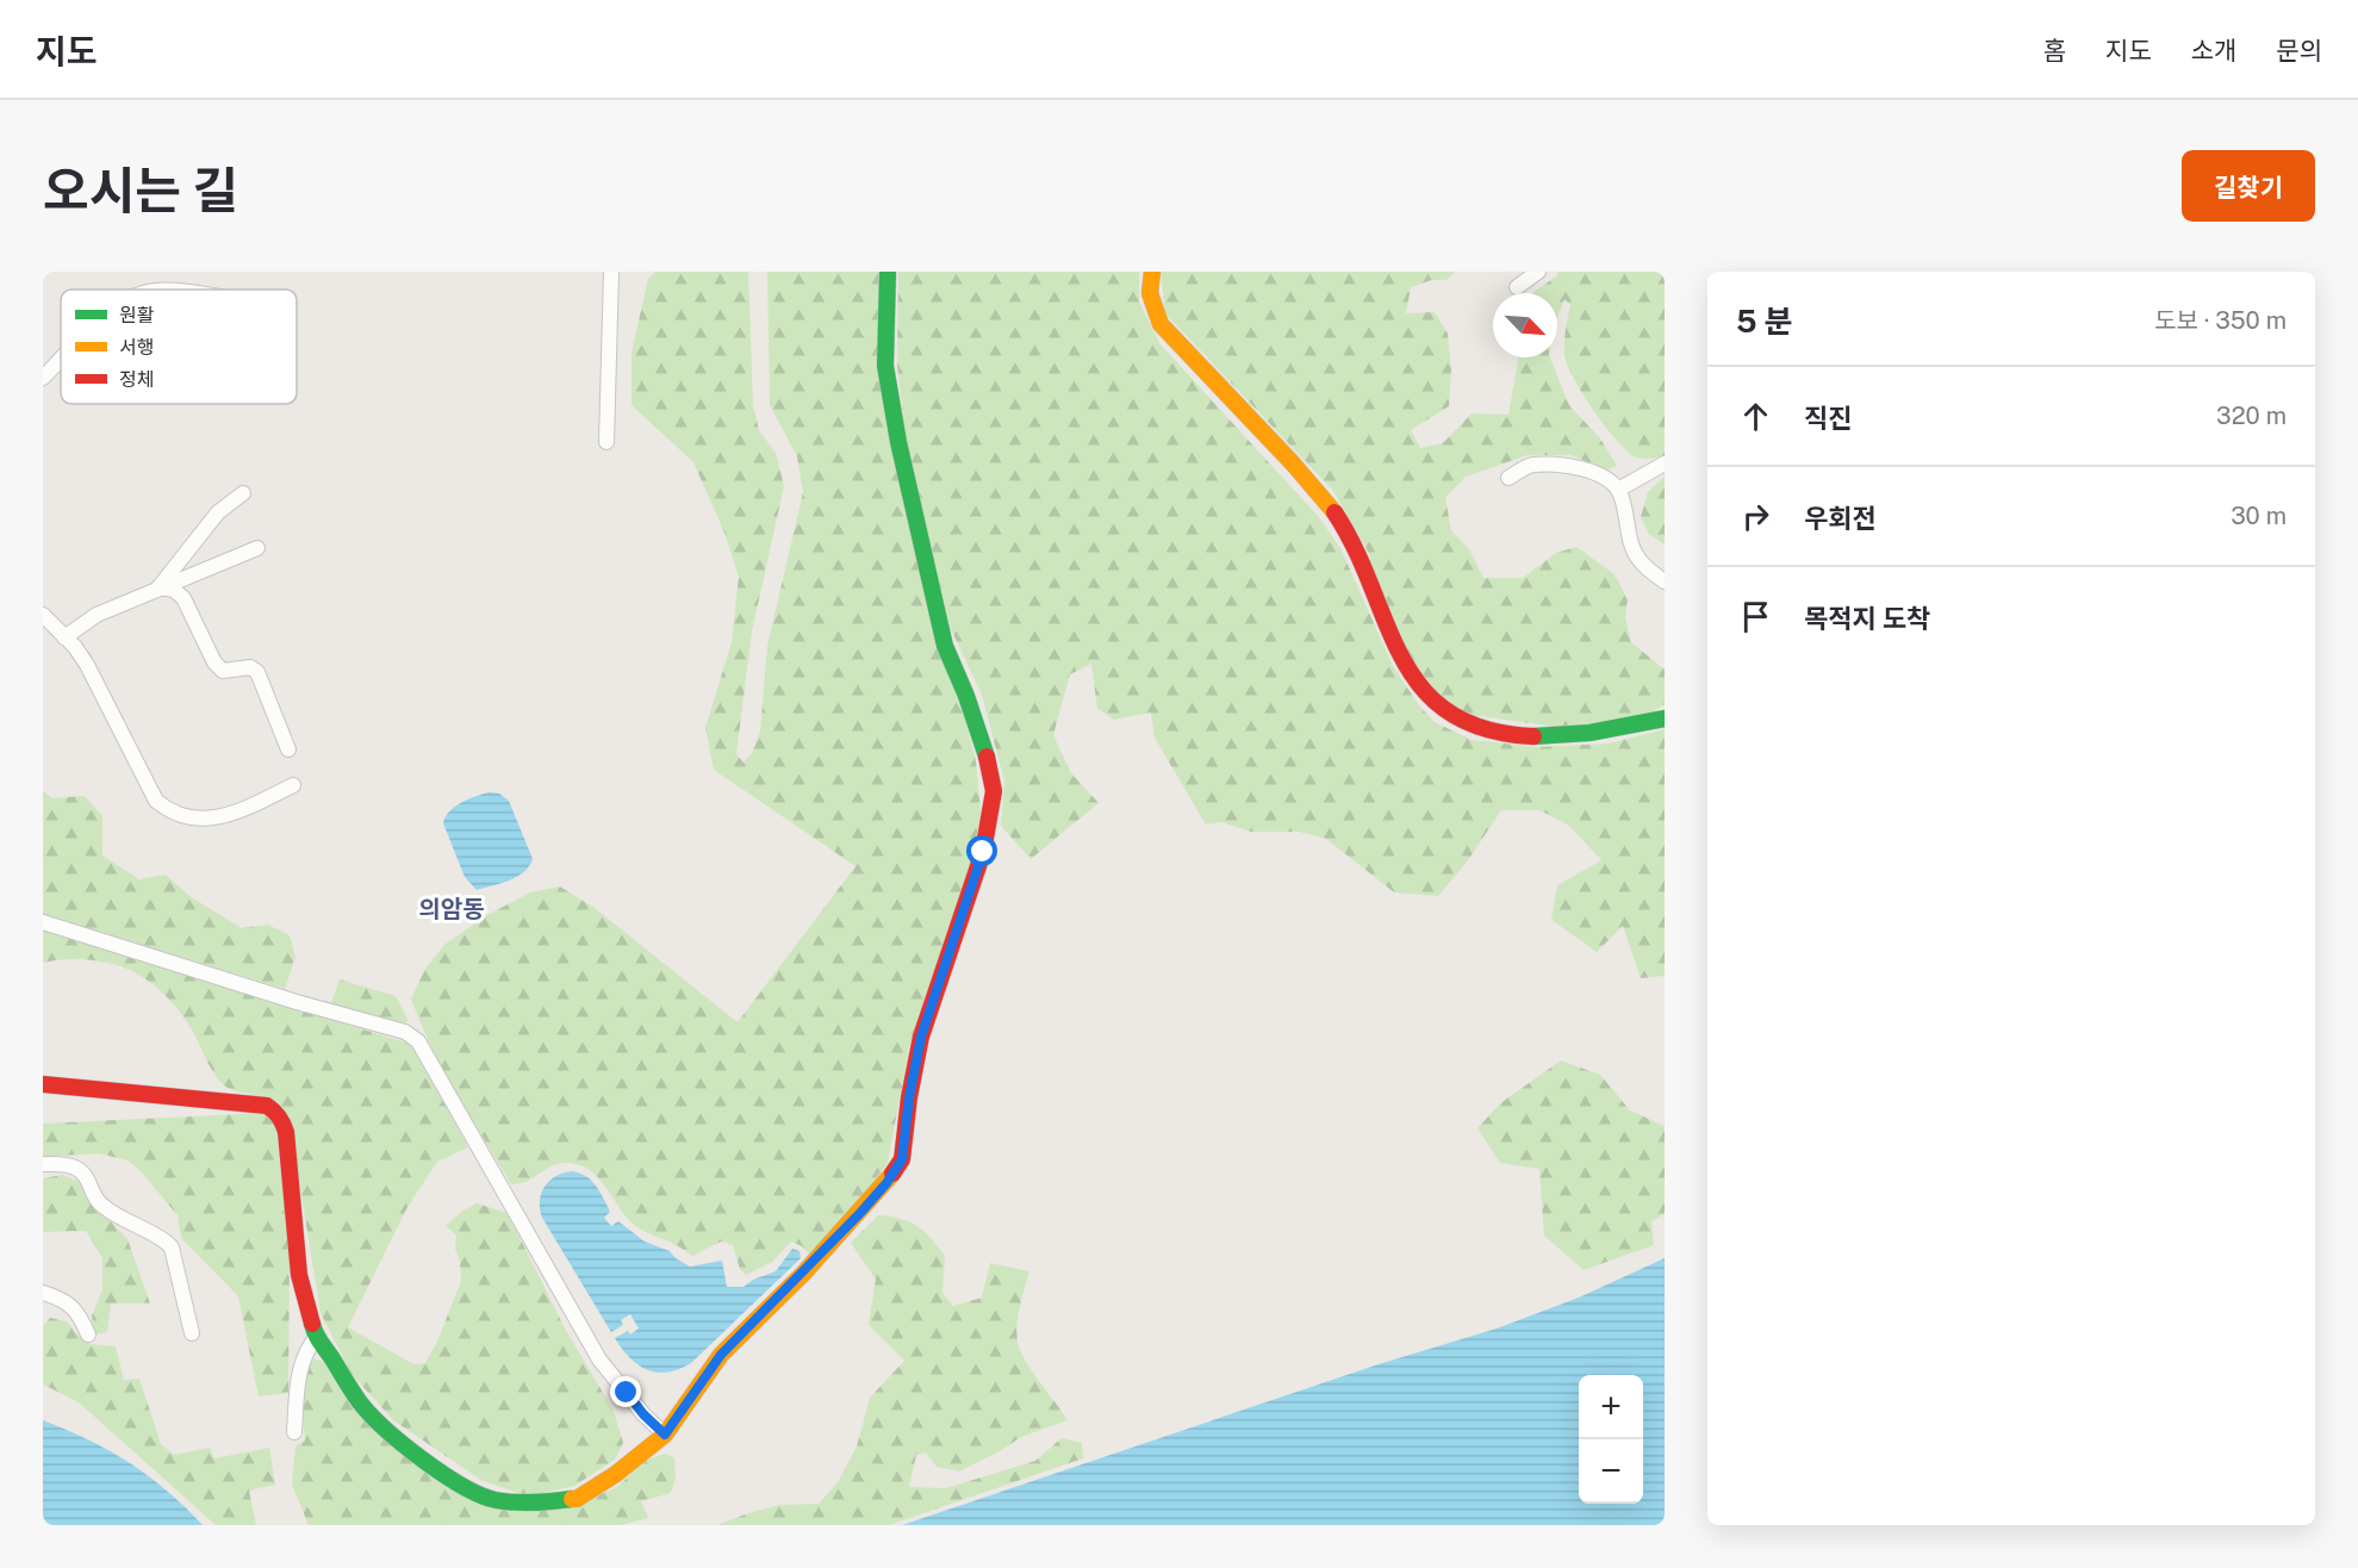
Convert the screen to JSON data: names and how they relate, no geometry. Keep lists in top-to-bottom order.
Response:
{
  "districts": ["의암동"],
  "legend": ["원활", "서행", "정체"],
  "north": "bottom right",
  "page": {
    "header": "지도",
    "nav": [
      "홈",
      "지도",
      "소개",
      "문의"
    ],
    "title": "오시는 길",
    "buttons": "길찾기",
    "heading": ["5 분", "도보 · 350 m"],
    "list": [
      ["직진", "320 m"],
      ["우회전", "30 m"],
      "목적지 도착"
    ],
    "map_buttons": ["+", "−"]
  }
}
